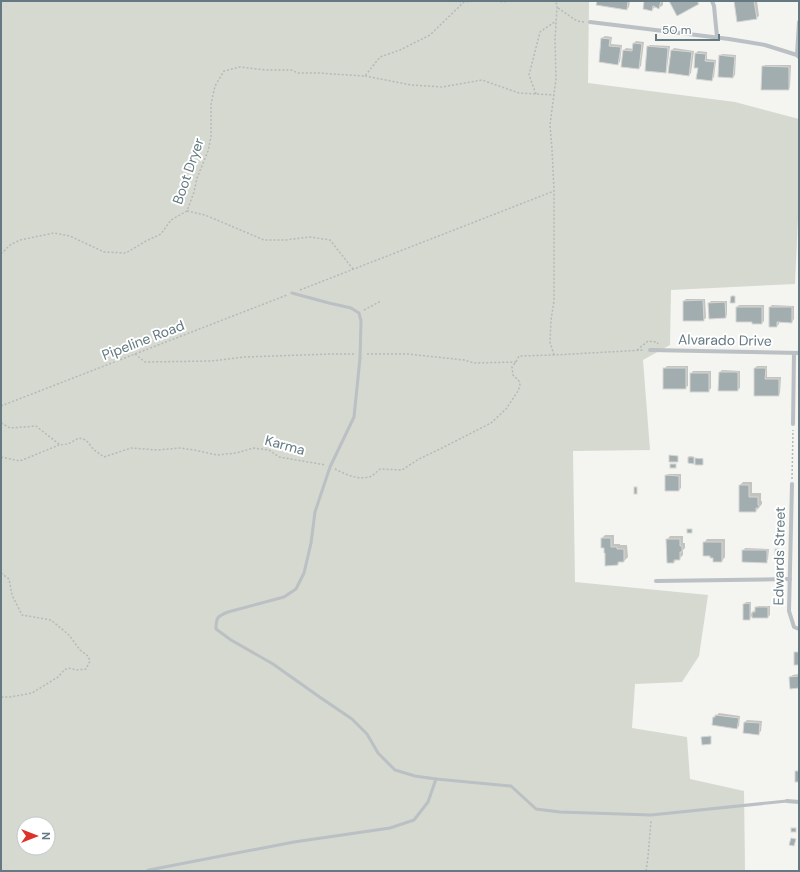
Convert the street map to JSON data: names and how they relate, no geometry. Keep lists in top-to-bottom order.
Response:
{
  "streets": {
    "street": ["Alvarado Drive", "Edwards Street"],
    "path": ["Boot Dryer", "Pipeline Road", "Karma"]
  },
  "scale_bar": "50 m",
  "north": "right"
}
